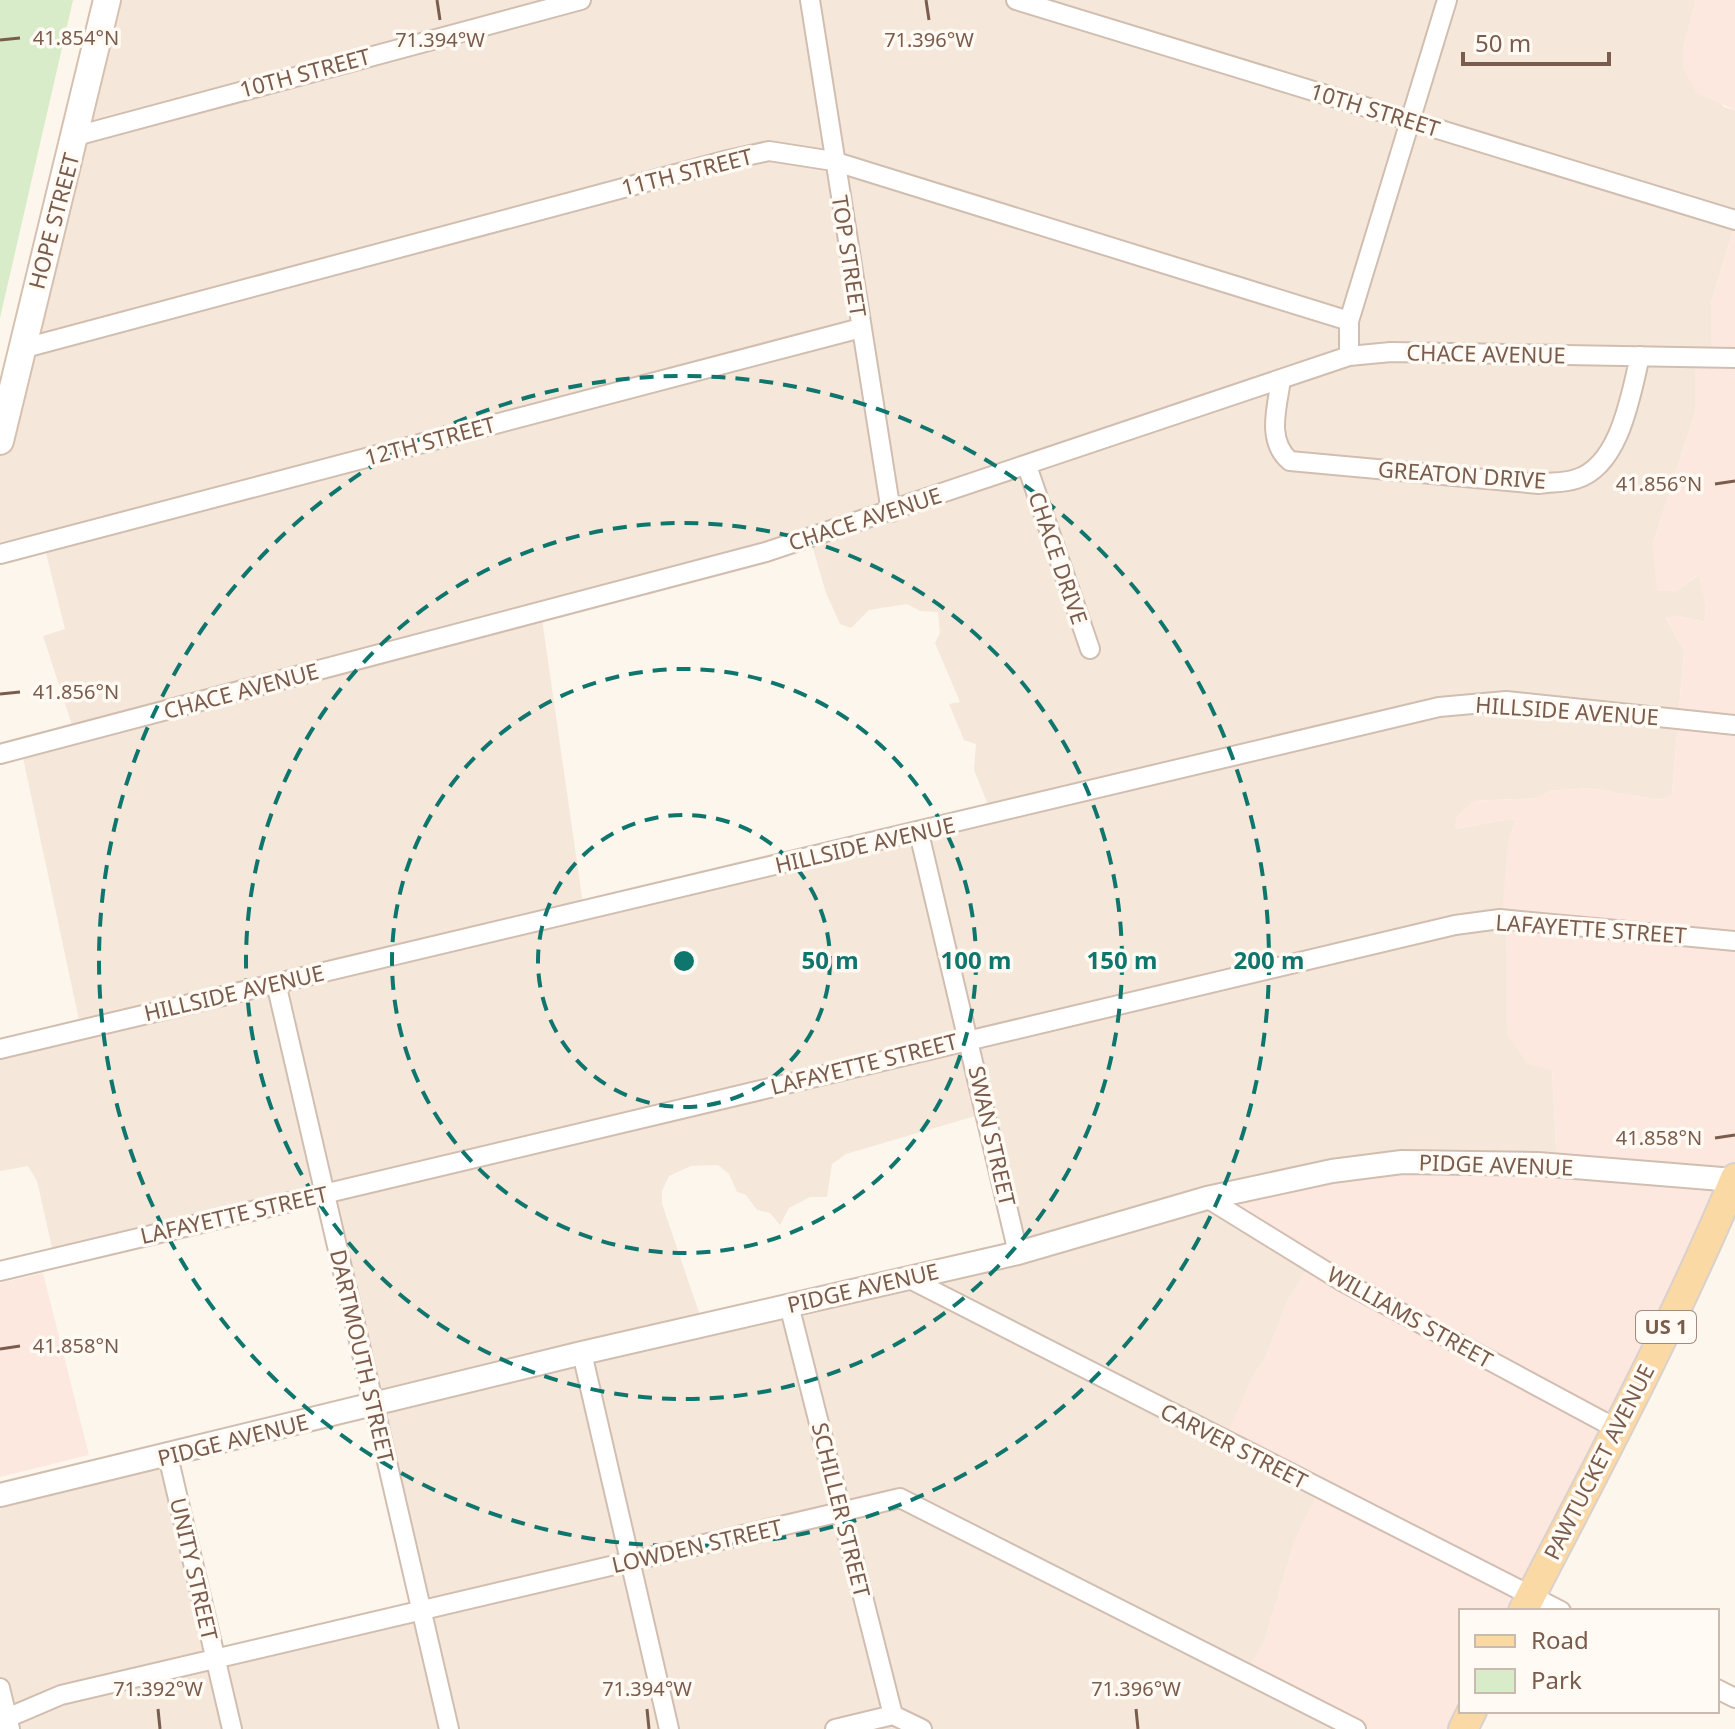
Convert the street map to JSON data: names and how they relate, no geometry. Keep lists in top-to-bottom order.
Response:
{
  "streets": {
    "main road": ["HOPE STREET", "US 1", "PAWTUCKET AVENUE"],
    "street": [
      "10TH STREET",
      "11TH STREET",
      "TOP STREET",
      "CHACE AVENUE",
      "12TH STREET",
      "GREATON DRIVE",
      "CHACE DRIVE",
      "HILLSIDE AVENUE",
      "LAFAYETTE STREET",
      "SWAN STREET",
      "PIDGE AVENUE",
      "WILLIAMS STREET",
      "DARTMOUTH STREET",
      "CARVER STREET",
      "SCHILLER STREET",
      "LOWDEN STREET",
      "UNITY STREET"
    ]
  },
  "crossings": [
    ["10TH STREET", "HOPE STREET"],
    ["11TH STREET", "HOPE STREET"],
    ["11TH STREET", "TOP STREET"],
    ["TOP STREET", "CHACE AVENUE"],
    ["TOP STREET", "12TH STREET"],
    ["CHACE AVENUE", "GREATON DRIVE"],
    ["CHACE AVENUE", "CHACE DRIVE"],
    ["HILLSIDE AVENUE", "SWAN STREET"],
    ["HILLSIDE AVENUE", "DARTMOUTH STREET"],
    ["LAFAYETTE STREET", "SWAN STREET"],
    ["LAFAYETTE STREET", "DARTMOUTH STREET"],
    ["SWAN STREET", "PIDGE AVENUE"],
    ["PIDGE AVENUE", "WILLIAMS STREET"],
    ["PIDGE AVENUE", "DARTMOUTH STREET"],
    ["PIDGE AVENUE", "CARVER STREET"],
    ["PIDGE AVENUE", "PAWTUCKET AVENUE"],
    ["PIDGE AVENUE", "SCHILLER STREET"],
    ["PIDGE AVENUE", "UNITY STREET"],
    ["WILLIAMS STREET", "PAWTUCKET AVENUE"],
    ["DARTMOUTH STREET", "LOWDEN STREET"],
    ["CARVER STREET", "PAWTUCKET AVENUE"],
    ["SCHILLER STREET", "LOWDEN STREET"],
    ["LOWDEN STREET", "UNITY STREET"]
  ],
  "legend": ["Road", "Park"],
  "scale_bar": "50 m",
  "coordinates": [
    "41.854°N",
    "71.394°W",
    "71.396°W",
    "41.856°N",
    "41.858°N",
    "71.392°W"
  ],
  "rings": [
    "50 m",
    "100 m",
    "150 m",
    "200 m"
  ]
}
